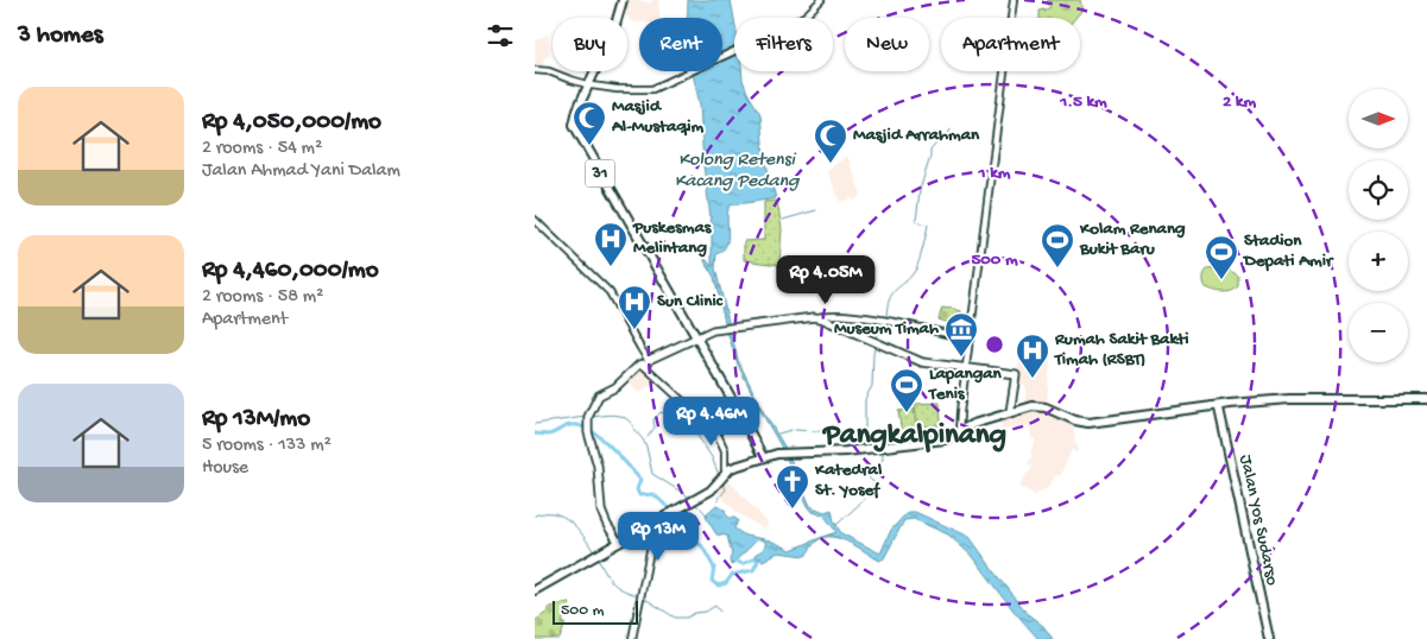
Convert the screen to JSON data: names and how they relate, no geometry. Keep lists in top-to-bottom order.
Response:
{
  "streets": {
    "highway": ["31", "Jalan Yos Sudarso"]
  },
  "districts": ["Pangkalpinang"],
  "water": ["Kolong Retensi Kacang Pedang"],
  "places": {
    "mosque": ["Masjid Al-Mustaqim", "Masjid Arrahman"],
    "hospital": ["Puskesmas Melintang", "Sun Clinic", "Rumah Sakit Bakti Timah (RSBT)"],
    "sports": ["Kolam Renang Bukit Baru", "Stadion Depati Amir", "Lapangan Tenis"],
    "museum": ["Museum Timah"],
    "church": ["Katedral St. Yosef"]
  },
  "scale_bar": "500 m",
  "north": "right",
  "page": {
    "heading": "3 homes",
    "chip": [
      "Buy",
      "Rent",
      "Filters",
      "New",
      "Apartment"
    ],
    "list": [
      {
        "name": "Rp 4,050,000/mo",
        "note": "2 rooms · 54 m² · Jalan Ahmad Yani Dalam"
      },
      {
        "name": "Rp 4,460,000/mo",
        "note": "2 rooms · 58 m² · Apartment"
      },
      {
        "name": "Rp 13M/mo",
        "note": "5 rooms · 133 m² · House"
      }
    ],
    "map_buttons": ["+", "−"],
    "price": ["Rp 4.05M", "Rp 4.46M", "Rp 13M"],
    "scale": "500 m"
  },
  "rings": [
    "1.5 km",
    "2 km",
    "1 km",
    "500 m"
  ]
}
